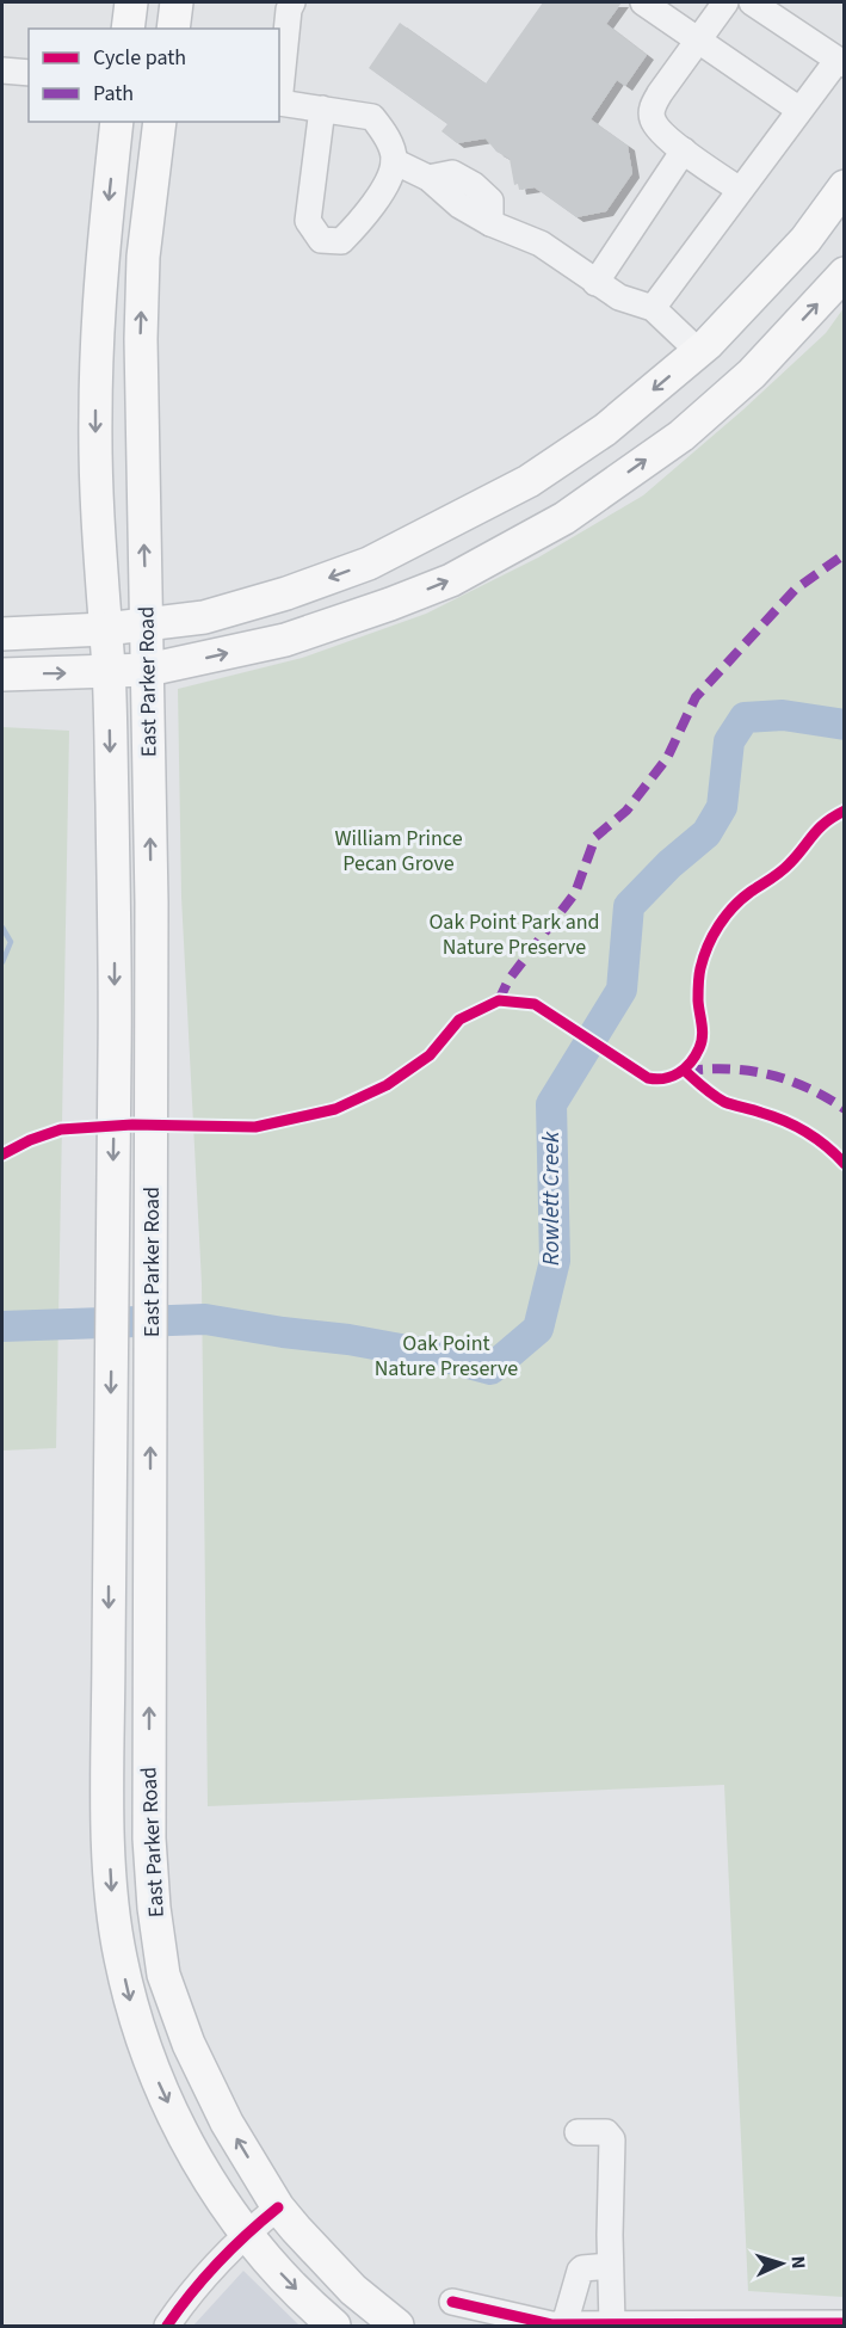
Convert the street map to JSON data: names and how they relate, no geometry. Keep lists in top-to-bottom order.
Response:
{
  "streets": {
    "main road": ["East Parker Road"]
  },
  "water": ["Rowlett Creek"],
  "parks": ["William Prince Pecan Grove", "Oak Point Park and Nature Preserve", "Oak Point Nature Preserve"],
  "legend": ["Cycle path", "Path"],
  "north": "right"
}
